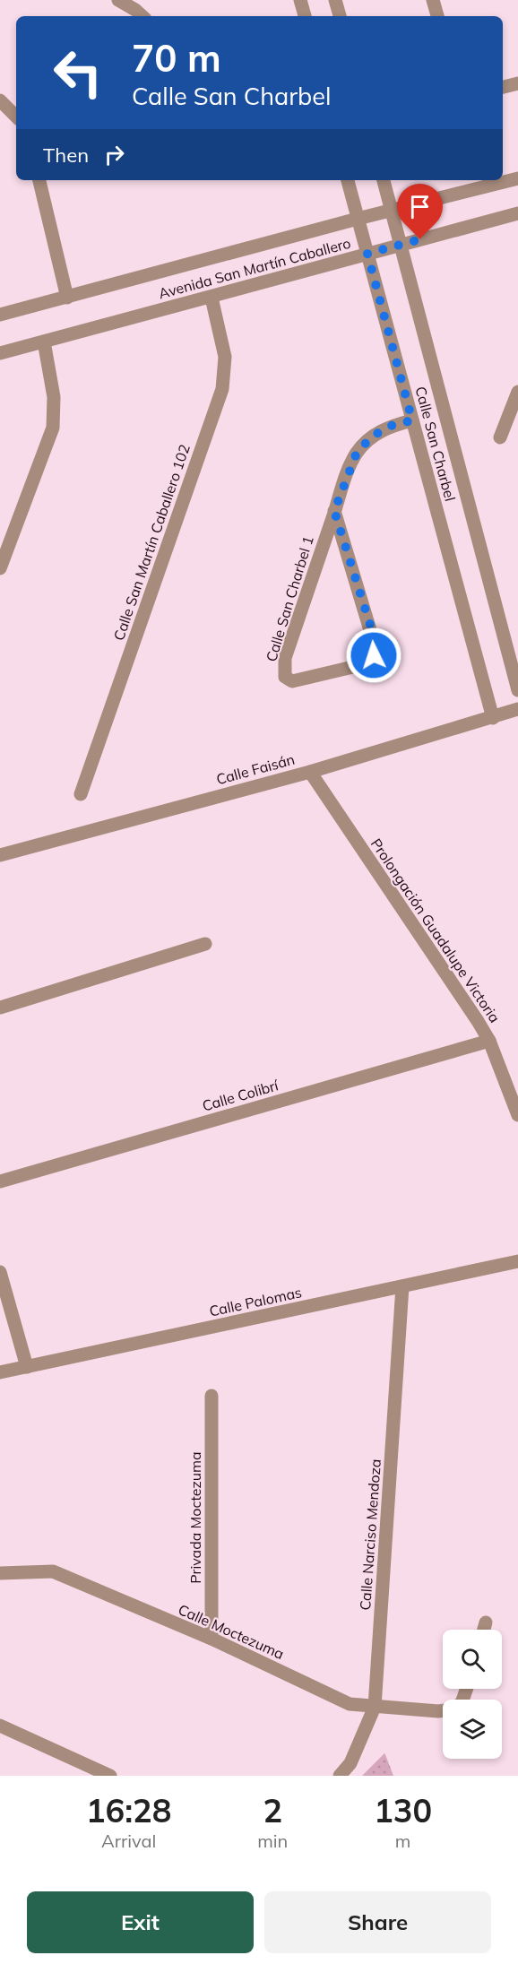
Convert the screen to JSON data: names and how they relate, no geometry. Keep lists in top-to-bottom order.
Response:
{
  "streets": {
    "street": [
      "Avenida San Martín Caballero",
      "Calle San Charbel",
      "Calle San Martín Caballero 102",
      "Calle San Charbel 1",
      "Calle Faisán",
      "Prolongación Guadalupe Victoria",
      "Calle Colibrí",
      "Calle Palomas",
      "Privada Moctezuma",
      "Calle Narciso Mendoza",
      "Calle Moctezuma"
    ]
  },
  "crossings": [
    ["Avenida San Martín Caballero", "Calle San Charbel"],
    ["Avenida San Martín Caballero", "Calle San Martín Caballero 102"],
    ["Calle San Charbel", "Calle San Charbel 1"],
    ["Calle San Charbel", "Calle Faisán"],
    ["Calle Faisán", "Prolongación Guadalupe Victoria"],
    ["Prolongación Guadalupe Victoria", "Calle Colibrí"],
    ["Calle Palomas", "Calle Narciso Mendoza"],
    ["Privada Moctezuma", "Calle Moctezuma"],
    ["Calle Narciso Mendoza", "Calle Moctezuma"]
  ],
  "page": {
    "turn": ["70 m", "Calle San Charbel"],
    "then": "Then",
    "eta": [
      "16:28",
      "Arrival",
      "2",
      "min",
      "130",
      "m"
    ],
    "buttons": ["Exit", "Share"]
  }
}
